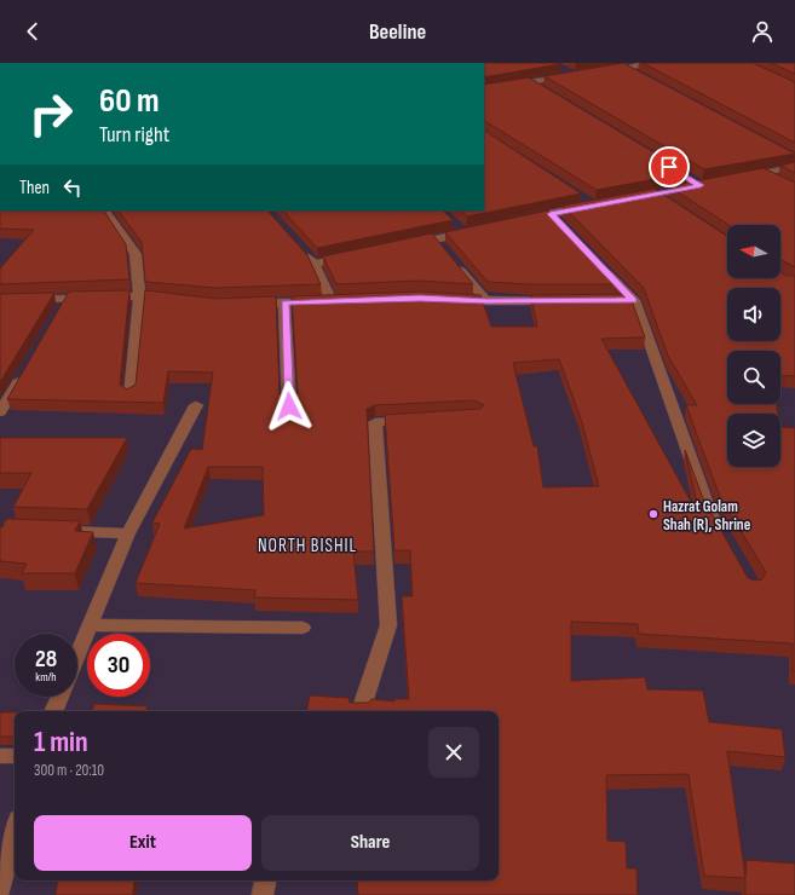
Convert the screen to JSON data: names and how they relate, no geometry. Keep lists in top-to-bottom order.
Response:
{
  "districts": ["NORTH BISHIL"],
  "places": ["Hazrat Golam Shah (R), Shrine"],
  "north": "left",
  "page": {
    "header": "Beeline",
    "turn": ["60 m", "Turn right"],
    "then": "Then",
    "speed": "28 km/h",
    "limit": "30",
    "heading": ["1 min", "300 m · 20:10"],
    "buttons": ["Exit", "Share"]
  }
}
